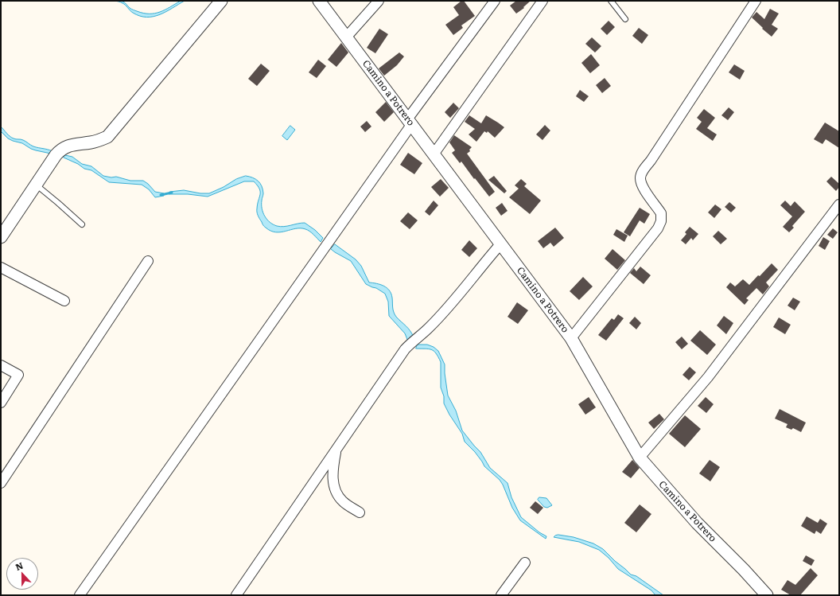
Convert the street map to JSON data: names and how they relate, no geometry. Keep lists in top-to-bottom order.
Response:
{
  "streets": {
    "street": ["Camino a Potrero"]
  },
  "north": "top"
}
